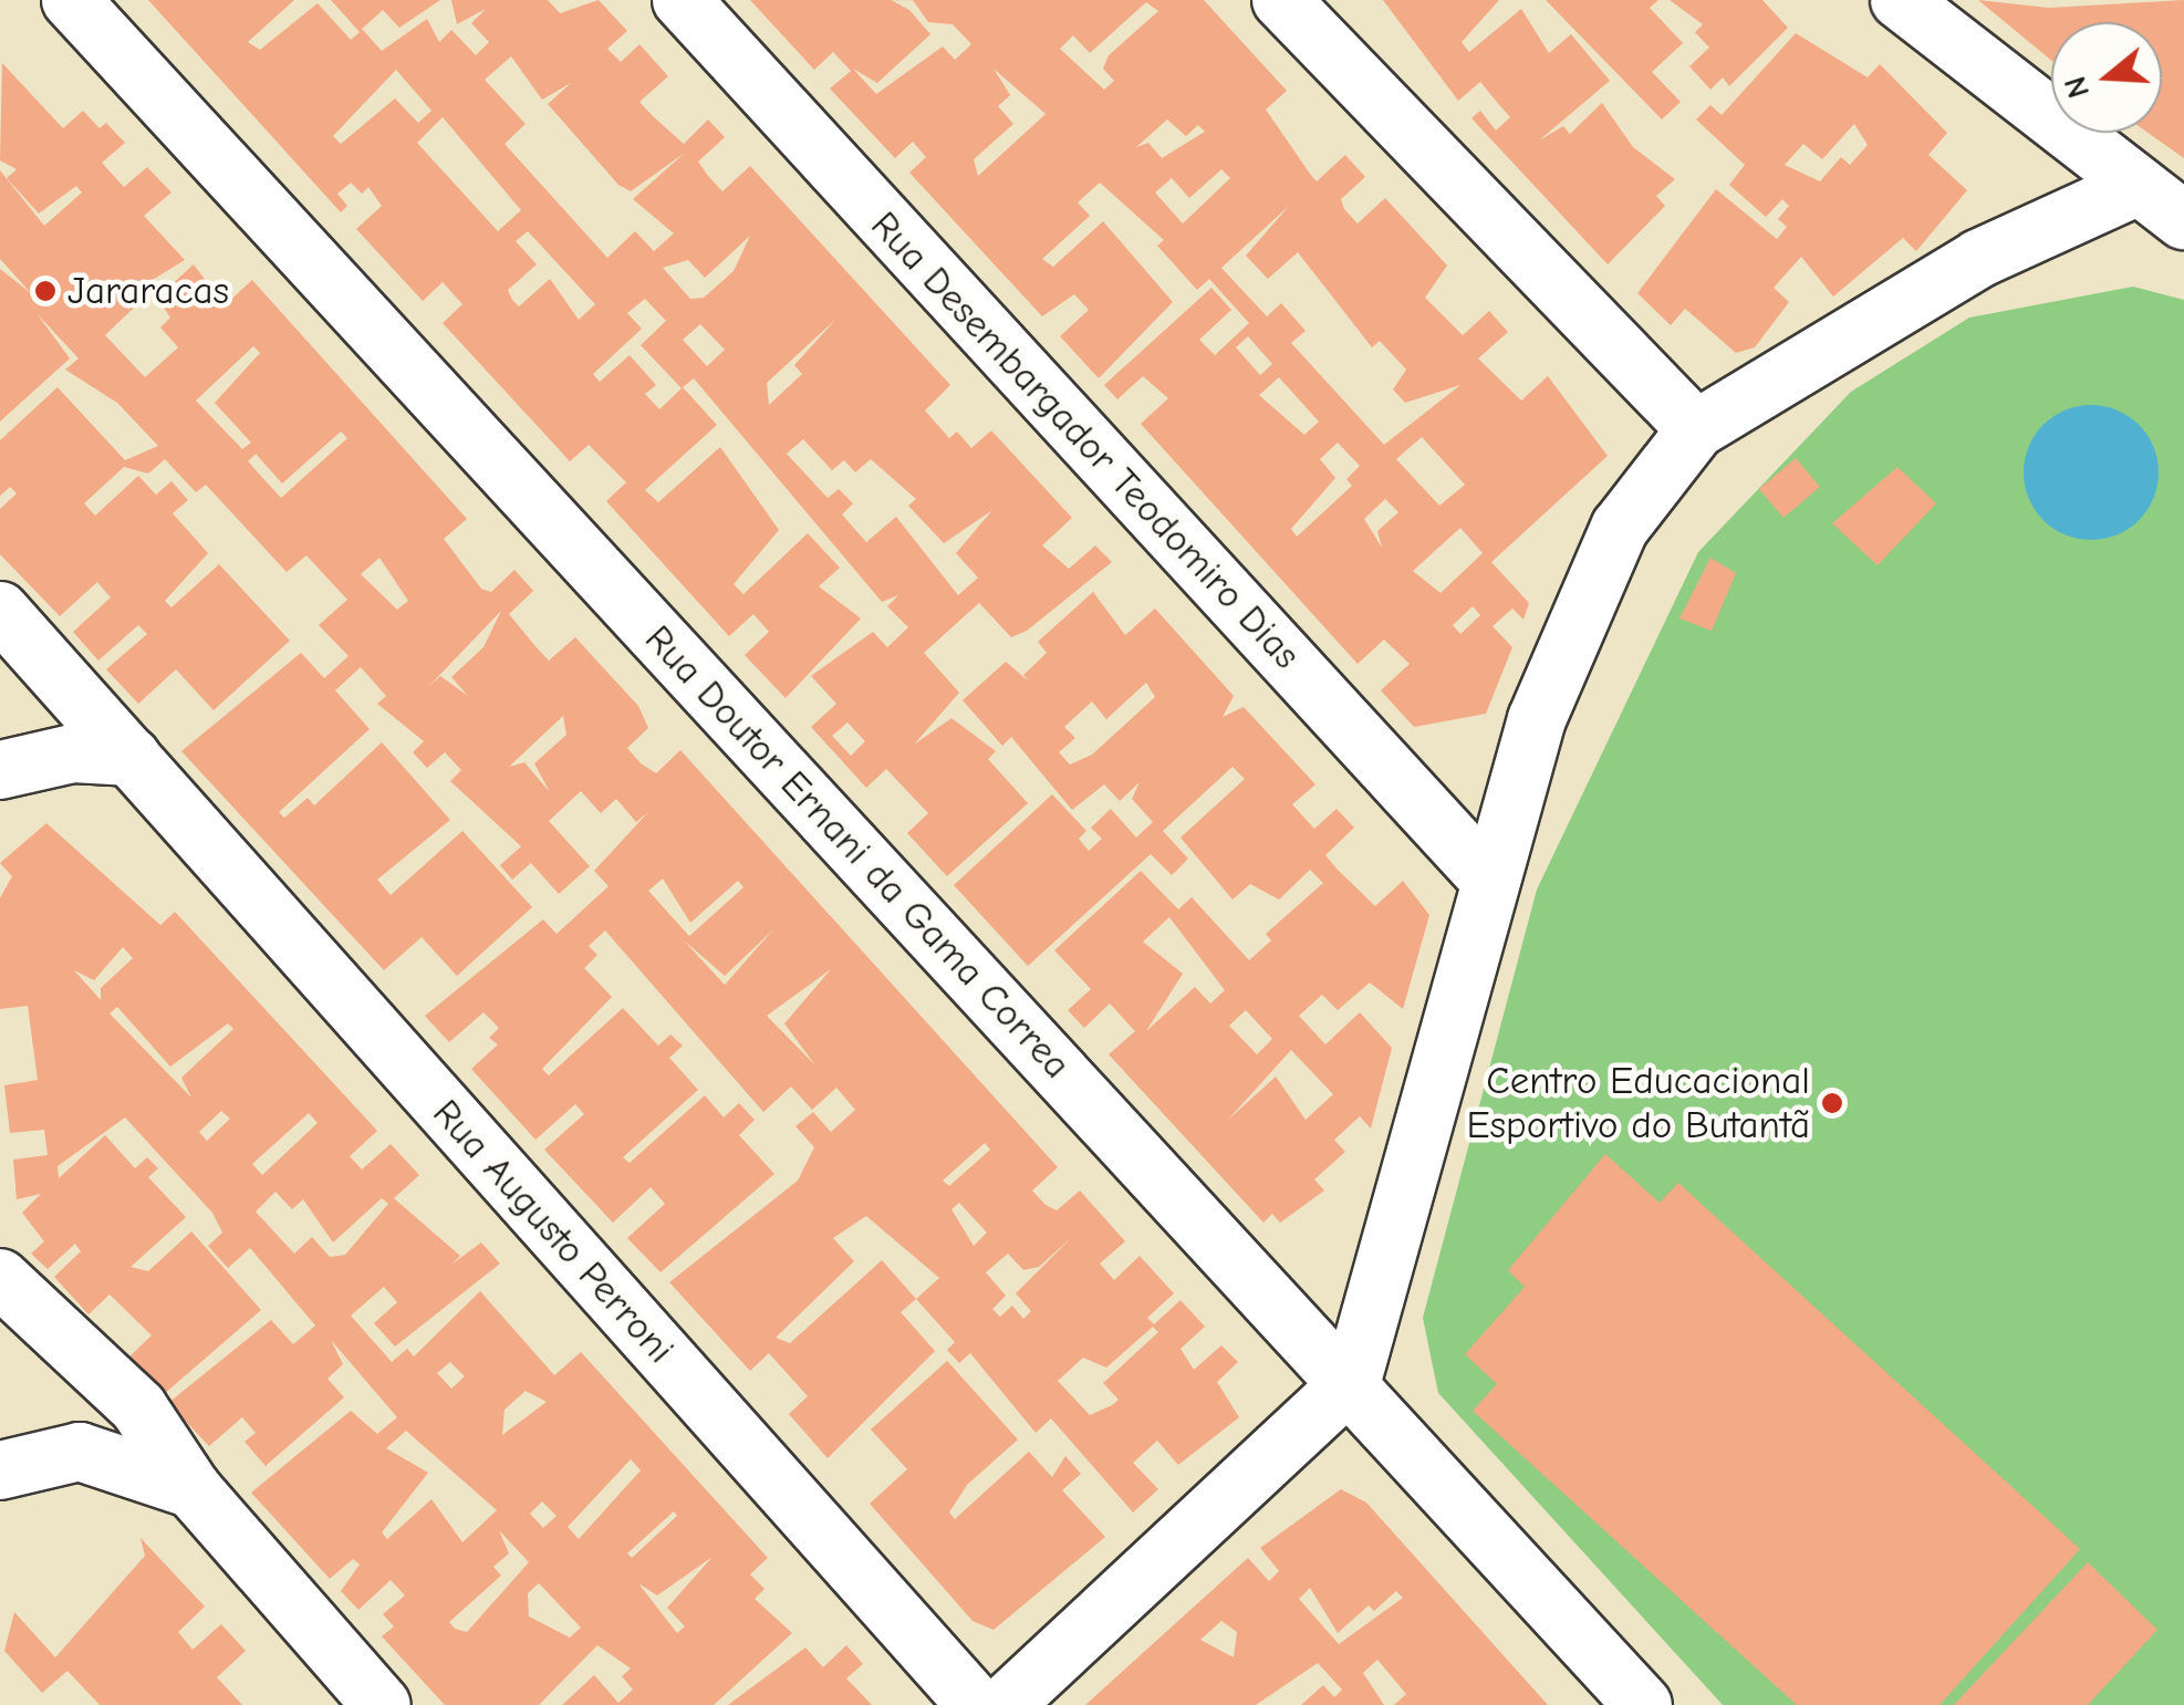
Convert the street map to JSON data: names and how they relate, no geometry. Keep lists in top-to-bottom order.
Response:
{
  "streets": {
    "street": ["Rua Desembargador Teodomiro Dias", "Rua Doutor Ernani da Gama Correa", "Rua Augusto Perroni"]
  },
  "places": ["Jararacas", "Centro Educacional Esportivo do Butantã"],
  "north": "left"
}
